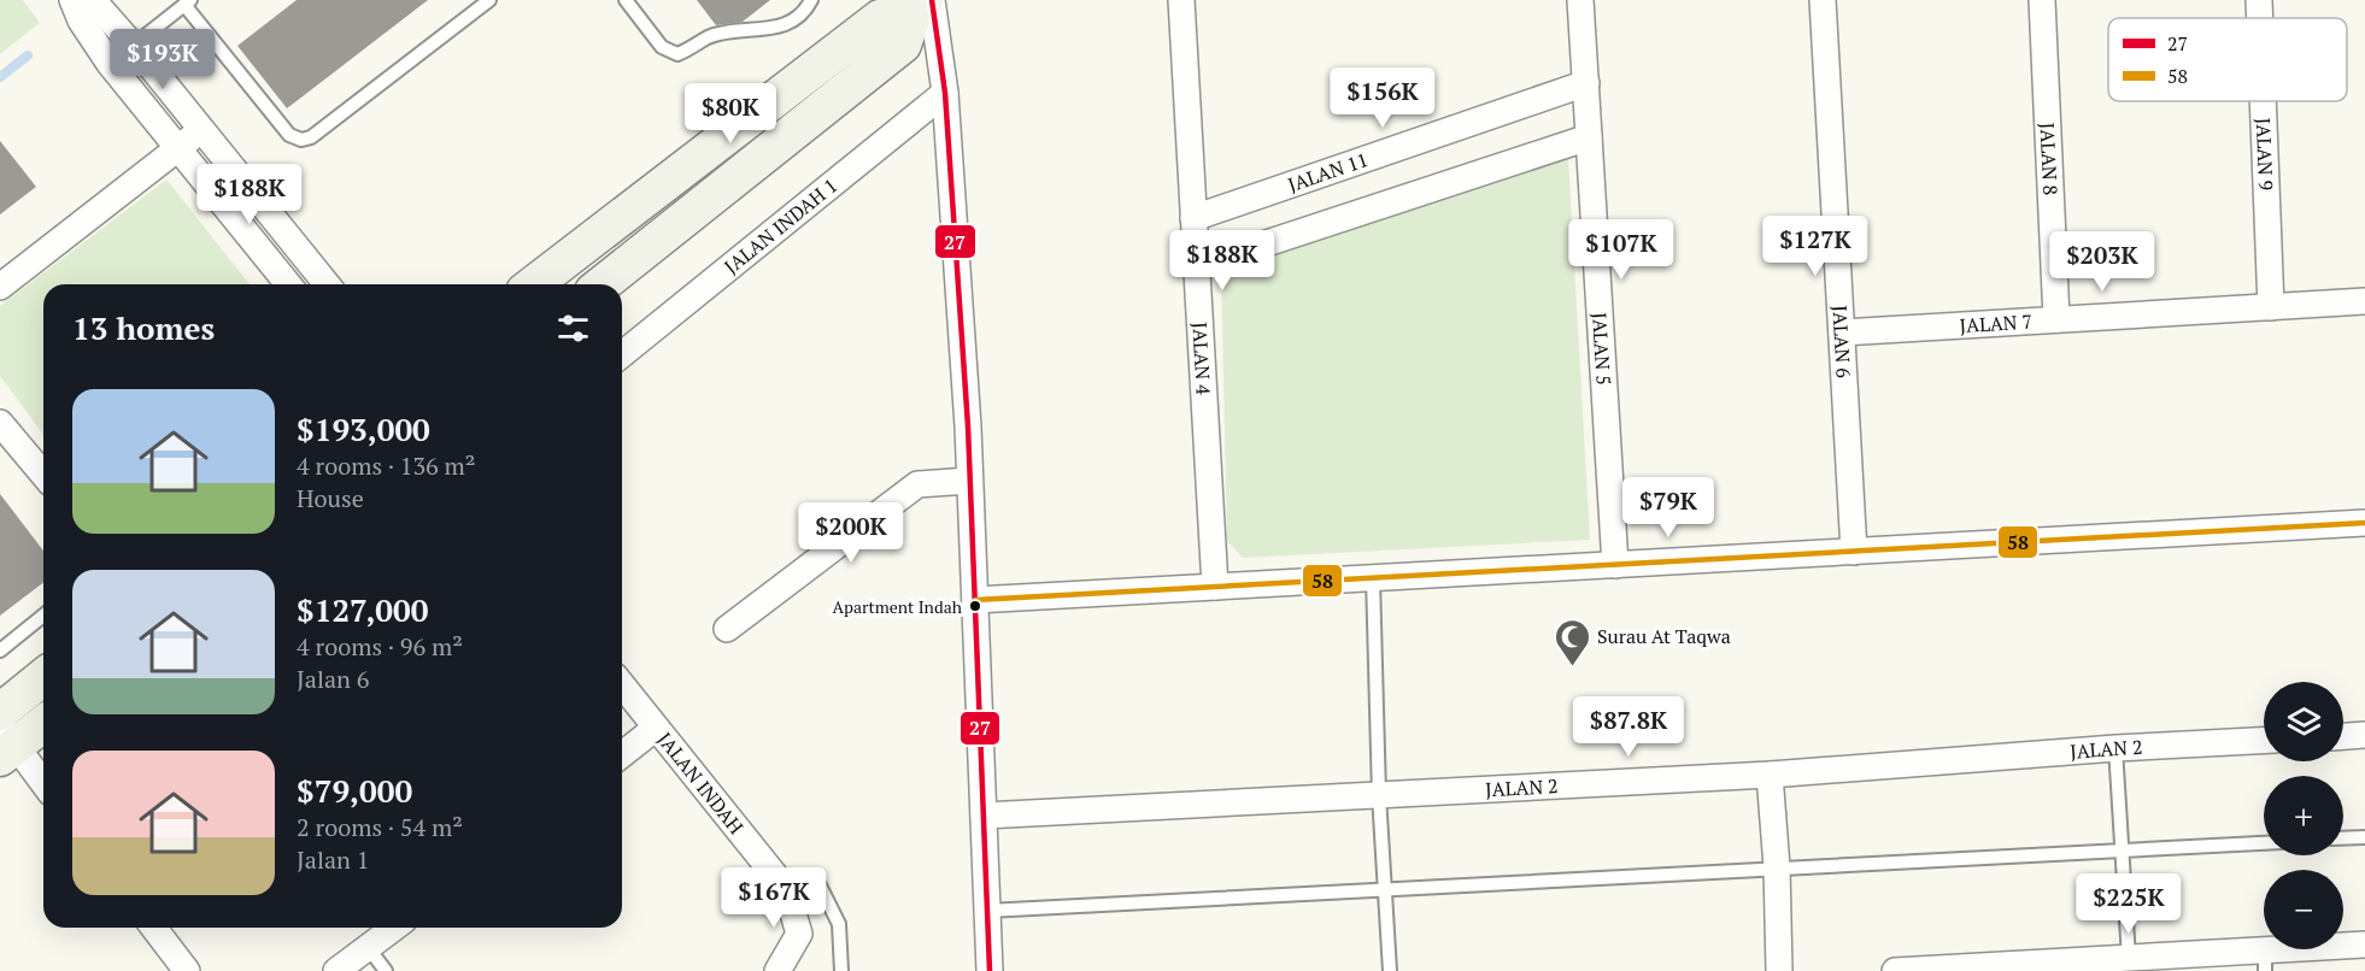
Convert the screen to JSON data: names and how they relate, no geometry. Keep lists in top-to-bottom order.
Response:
{
  "streets": {
    "street": [
      "JALAN 9",
      "JALAN 8",
      "JALAN 11",
      "JALAN INDAH 1",
      "JALAN 7",
      "JALAN 6",
      "JALAN 5",
      "JALAN 4",
      "JALAN 2",
      "JALAN INDAH"
    ]
  },
  "crossings": [
    ["JALAN 9", "JALAN 7"],
    ["JALAN 8", "JALAN 7"],
    ["JALAN 11", "JALAN 5"],
    ["JALAN 11", "JALAN 4"],
    ["JALAN 7", "JALAN 6"]
  ],
  "places": {
    "other": ["Apartment Indah"],
    "mosque": ["Surau At Taqwa"]
  },
  "lines": ["transit line 27", "transit line 58"],
  "legend": ["27", "58"],
  "page": {
    "price": [
      "$193K",
      "$156K",
      "$80K",
      "$188K",
      "$127K",
      "$107K",
      "$188K",
      "$203K",
      "$79K",
      "$200K",
      "$87.8K",
      "$167K",
      "$225K"
    ],
    "heading": "13 homes",
    "list": [
      {
        "name": "$193,000",
        "note": "4 rooms · 136 m² · House"
      },
      {
        "name": "$127,000",
        "note": "4 rooms · 96 m² · Jalan 6"
      },
      {
        "name": "$79,000",
        "note": "2 rooms · 54 m² · Jalan 1"
      }
    ],
    "map_buttons": ["+", "−"]
  }
}
